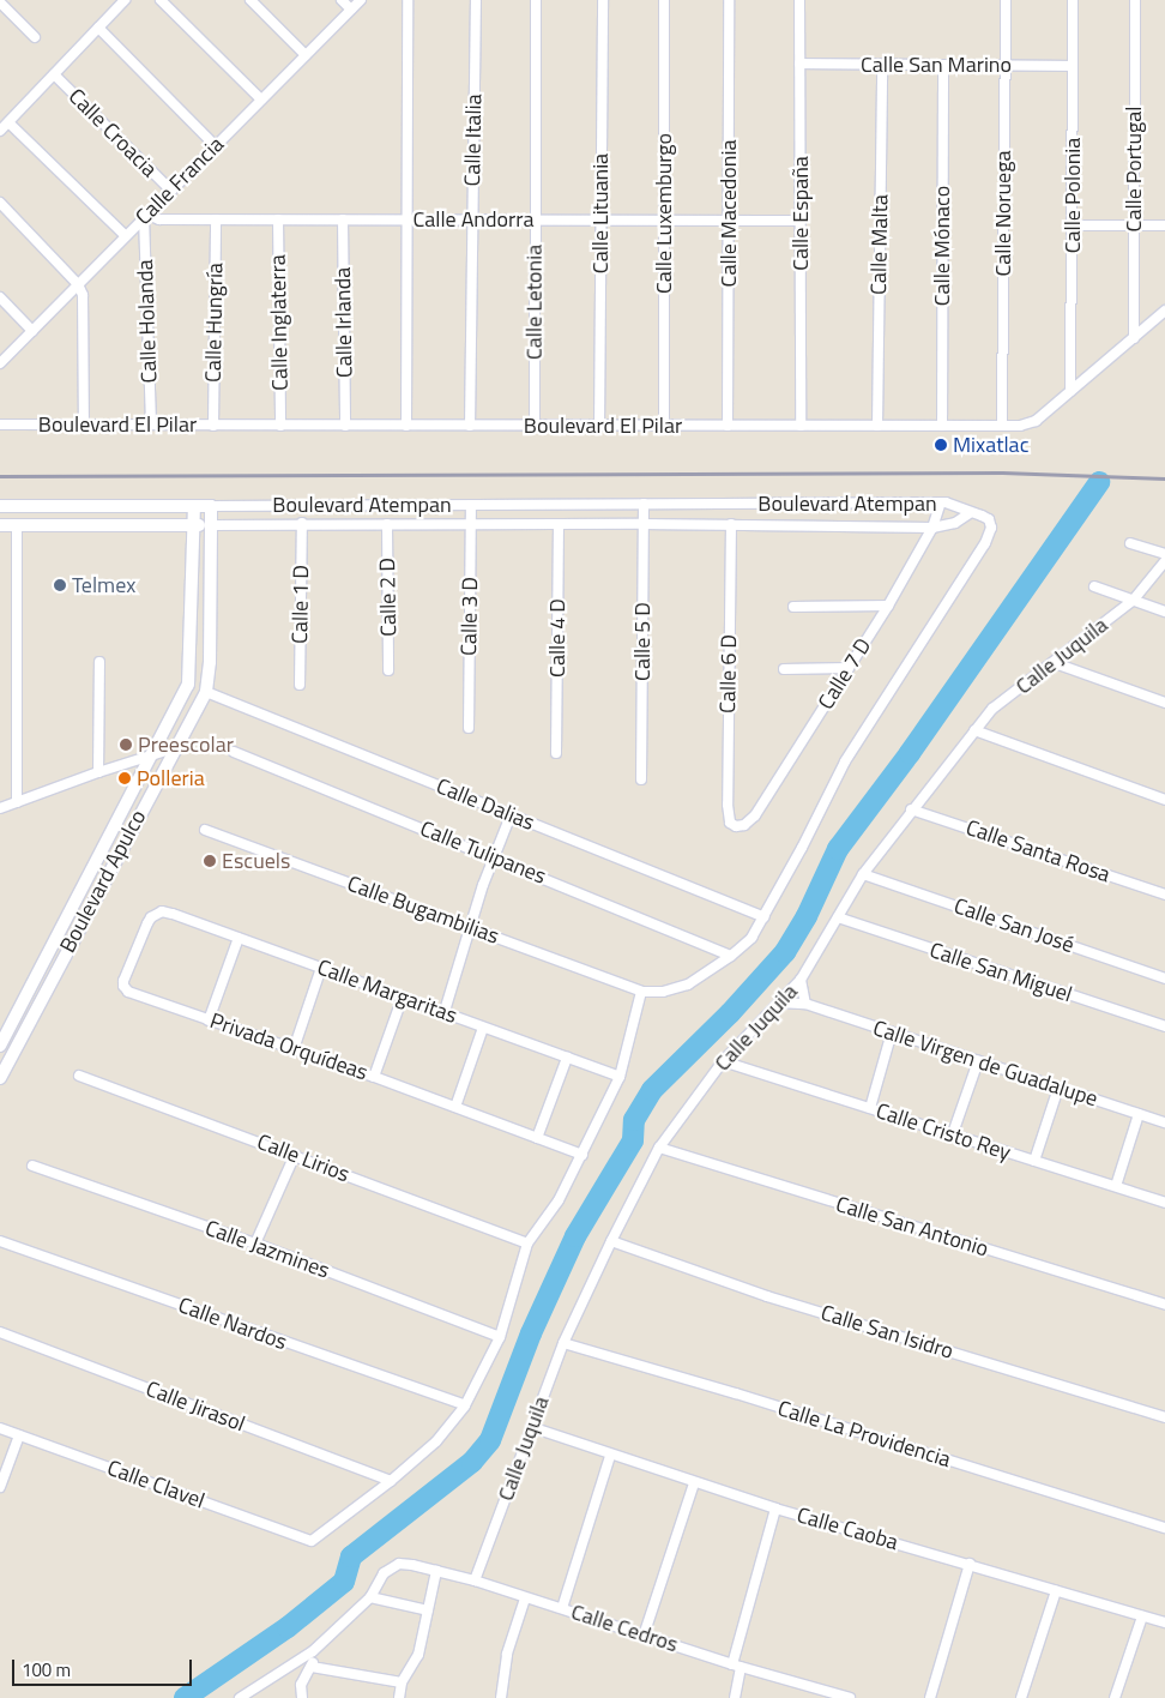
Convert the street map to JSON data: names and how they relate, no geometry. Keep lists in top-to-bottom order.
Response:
{
  "streets": {
    "street": [
      "Calle San Marino",
      "Calle Croacia",
      "Calle Italia",
      "Calle Portugal",
      "Calle Francia",
      "Calle Polonia",
      "Calle Lituania",
      "Calle Luxemburgo",
      "Calle Macedonia",
      "Calle España",
      "Calle Noruega",
      "Calle Andorra",
      "Calle Malta",
      "Calle Mónaco",
      "Calle Letonia",
      "Calle Holanda",
      "Calle Hungría",
      "Calle Inglaterra",
      "Calle Irlanda",
      "Boulevard El Pilar",
      "Boulevard Atempan",
      "Calle 2 D",
      "Calle 1 D",
      "Calle 3 D",
      "Calle 4 D",
      "Calle 5 D",
      "Calle Juquila",
      "Calle 6 D",
      "Calle 7 D",
      "Calle Dalias",
      "Calle Santa Rosa",
      "Calle Tulipanes",
      "Boulevard Apulco",
      "Calle Bugambilias",
      "Calle San José",
      "Calle San Miguel",
      "Calle Margaritas",
      "Privada Orquídeas",
      "Calle Virgen de Guadalupe",
      "Calle Cristo Rey",
      "Calle Lirios",
      "Calle San Antonio",
      "Calle Jazmines",
      "Calle Nardos",
      "Calle San Isidro",
      "Calle Jirasol",
      "Calle La Providencia",
      "Calle Clavel",
      "Calle Caoba",
      "Calle Cedros"
    ]
  },
  "crossings": [
    ["Calle San Marino", "Calle Polonia"],
    ["Calle San Marino", "Calle España"],
    ["Calle San Marino", "Calle Noruega"],
    ["Calle San Marino", "Calle Malta"],
    ["Calle San Marino", "Calle Mónaco"],
    ["Calle Croacia", "Calle Francia"],
    ["Calle Italia", "Calle Andorra"],
    ["Calle Italia", "Boulevard El Pilar"],
    ["Calle Portugal", "Boulevard El Pilar"],
    ["Calle Francia", "Calle Andorra"],
    ["Calle Francia", "Calle Holanda"],
    ["Calle Polonia", "Boulevard El Pilar"],
    ["Calle Lituania", "Calle Andorra"],
    ["Calle Lituania", "Boulevard El Pilar"],
    ["Calle Luxemburgo", "Calle Andorra"],
    ["Calle Luxemburgo", "Boulevard El Pilar"],
    ["Calle Macedonia", "Calle Andorra"],
    ["Calle Macedonia", "Boulevard El Pilar"],
    ["Calle España", "Calle Andorra"],
    ["Calle España", "Boulevard El Pilar"],
    ["Calle Noruega", "Boulevard El Pilar"],
    ["Calle Andorra", "Calle Letonia"],
    ["Calle Andorra", "Calle Holanda"],
    ["Calle Andorra", "Calle Hungría"],
    ["Calle Andorra", "Calle Inglaterra"],
    ["Calle Andorra", "Calle Irlanda"],
    ["Calle Malta", "Boulevard El Pilar"],
    ["Calle Mónaco", "Boulevard El Pilar"],
    ["Calle Letonia", "Boulevard El Pilar"],
    ["Calle Holanda", "Boulevard El Pilar"],
    ["Calle Hungría", "Boulevard El Pilar"],
    ["Calle Inglaterra", "Boulevard El Pilar"],
    ["Calle Irlanda", "Boulevard El Pilar"],
    ["Boulevard Atempan", "Calle 2 D"],
    ["Boulevard Atempan", "Calle 1 D"],
    ["Boulevard Atempan", "Calle 3 D"],
    ["Boulevard Atempan", "Calle 4 D"],
    ["Boulevard Atempan", "Calle 5 D"],
    ["Boulevard Atempan", "Calle 6 D"],
    ["Boulevard Atempan", "Calle 7 D"],
    ["Boulevard Atempan", "Boulevard Apulco"],
    ["Calle Juquila", "Calle Santa Rosa"],
    ["Calle Juquila", "Calle San José"],
    ["Calle Juquila", "Calle San Miguel"],
    ["Calle Juquila", "Calle Virgen de Guadalupe"],
    ["Calle Juquila", "Calle Cristo Rey"],
    ["Calle Juquila", "Calle San Antonio"],
    ["Calle Juquila", "Calle San Isidro"],
    ["Calle Juquila", "Calle La Providencia"],
    ["Calle Juquila", "Calle Caoba"],
    ["Calle Juquila", "Calle Cedros"],
    ["Calle 6 D", "Calle 7 D"],
    ["Calle Dalias", "Boulevard Apulco"],
    ["Calle Margaritas", "Privada Orquídeas"],
    ["Calle Jirasol", "Calle Clavel"]
  ],
  "places": [
    "Mixatlac",
    "Telmex",
    "Preescolar",
    "Polleria",
    "Escuels"
  ],
  "scale_bar": "100 m"
}
